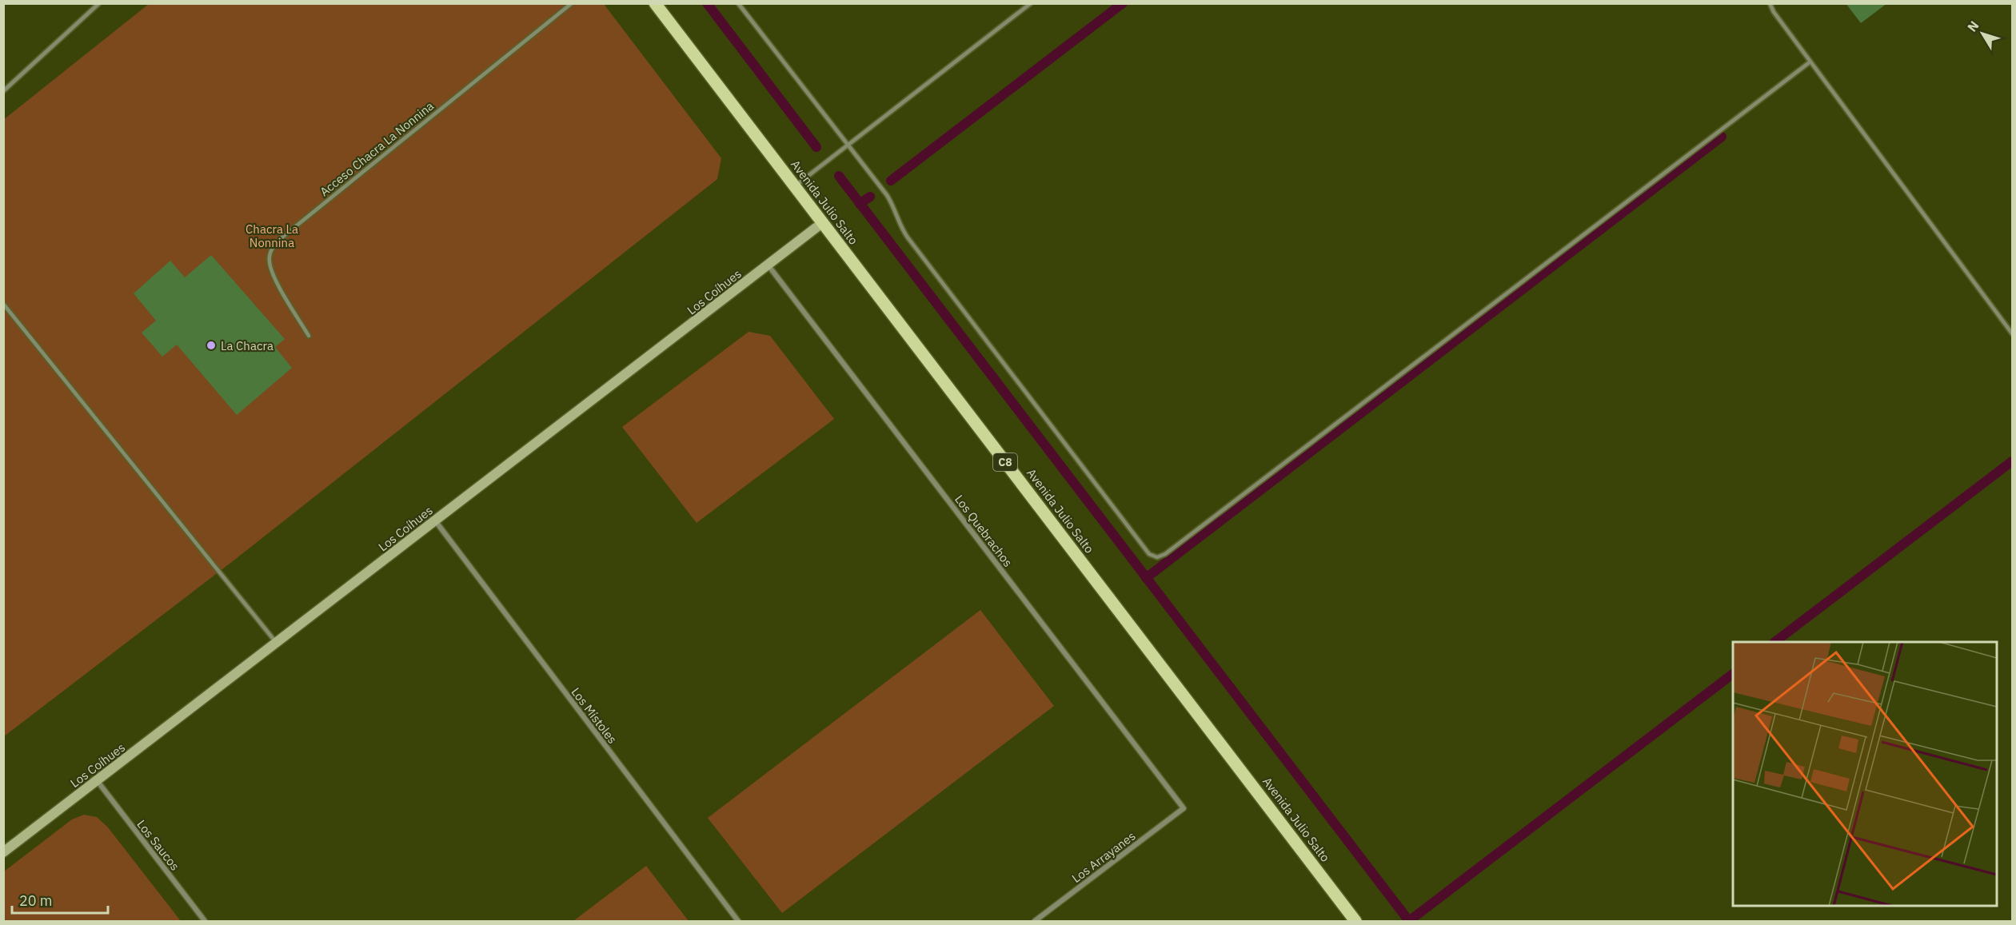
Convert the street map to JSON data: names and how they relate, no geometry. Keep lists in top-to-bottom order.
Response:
{
  "streets": {
    "main road": ["Avenida Julio Salto", "C8"],
    "street": [
      "Los Coíhues",
      "Los Quebrachos",
      "Los Místoles",
      "Los Saucos",
      "Los Arrayanes"
    ],
    "lane": ["Acceso Chacra La Nonnina"]
  },
  "crossings": [
    ["Avenida Julio Salto", "Los Coíhues"],
    ["Los Coíhues", "Los Quebrachos"],
    ["Los Coíhues", "Los Místoles"],
    ["Los Coíhues", "Los Saucos"],
    ["Los Quebrachos", "Los Arrayanes"]
  ],
  "parks": ["Chacra La Nonnina"],
  "places": ["La Chacra"],
  "scale_bar": "20 m",
  "north": "top left"
}
